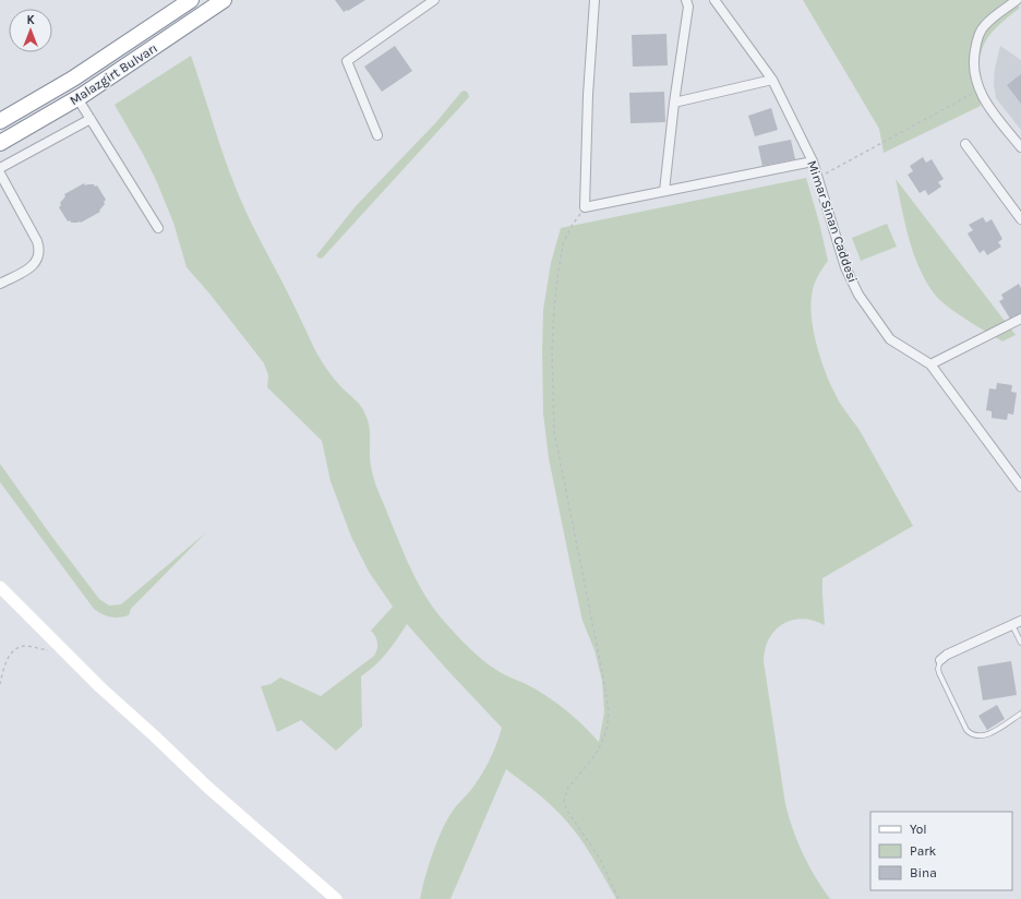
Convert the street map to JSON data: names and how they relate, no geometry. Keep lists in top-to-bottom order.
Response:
{
  "streets": {
    "highway": ["Malazgirt Bulvarı"],
    "street": ["Mimar Sinan Caddesi"]
  },
  "legend": ["Yol", "Park", "Bina"],
  "north": "top"
}
